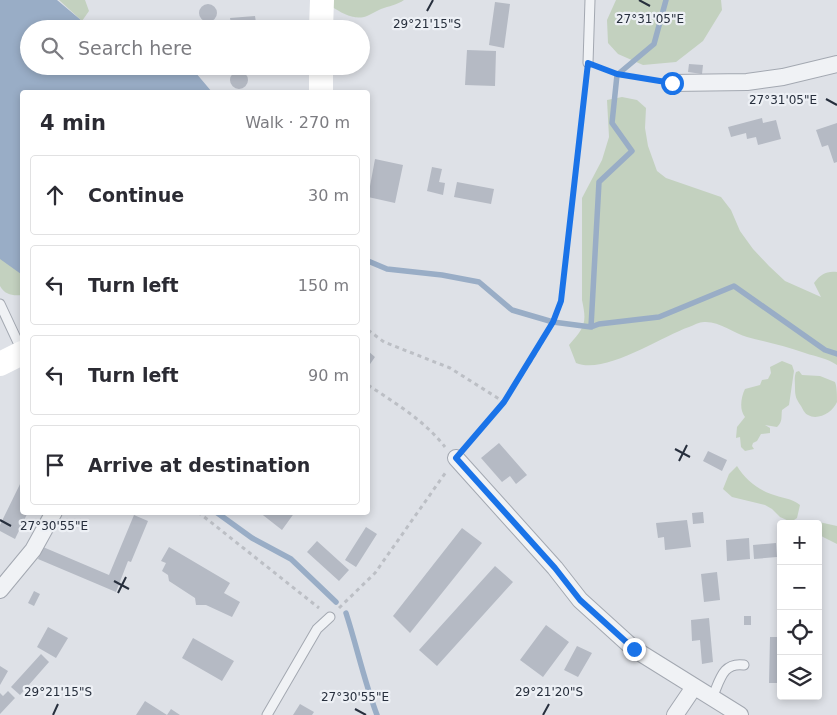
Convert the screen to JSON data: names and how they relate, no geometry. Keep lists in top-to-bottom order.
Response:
{
  "page": {
    "search": "Search here",
    "heading": ["4 min", "Walk · 270 m"],
    "list": [
      ["Continue", "30 m"],
      ["Turn left", "150 m"],
      ["Turn left", "90 m"],
      "Arrive at destination"
    ],
    "map_buttons": ["+", "−"]
  },
  "coordinates": [
    "27°31'05\"E",
    "29°21'15\"S",
    "27°30'55\"E",
    "29°21'20\"S"
  ]
}
